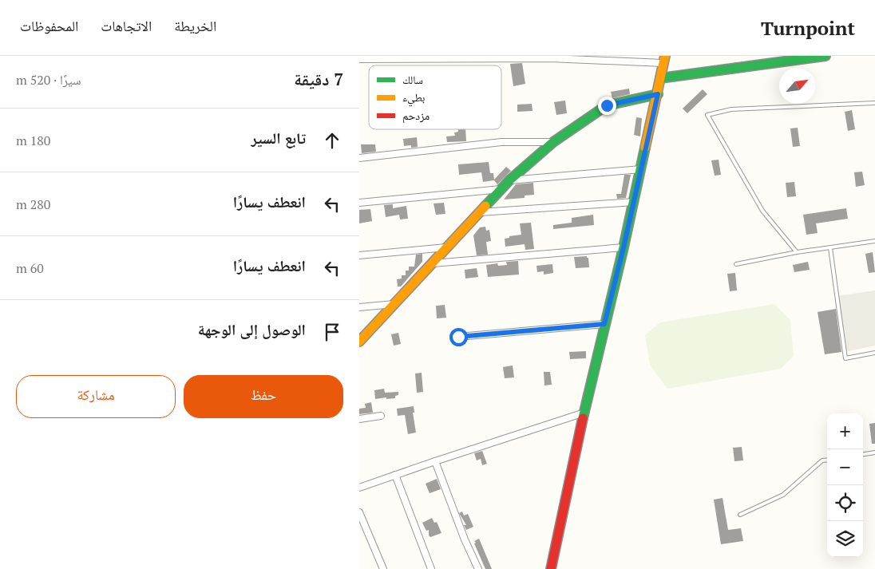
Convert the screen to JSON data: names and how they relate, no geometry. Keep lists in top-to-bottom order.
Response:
{
  "legend": ["سالك", "بطيء", "مزدحم"],
  "north": "top right",
  "page": {
    "header": "Turnpoint",
    "nav": ["الخريطة", "الاتجاهات", "المحفوظات"],
    "heading": ["7 دقيقة", "سيرًا · 520 m"],
    "list": [
      ["تابع السير", "180 m"],
      ["انعطف يسارًا", "280 m"],
      ["انعطف يسارًا", "60 m"],
      "الوصول إلى الوجهة"
    ],
    "buttons": ["حفظ", "مشاركة"],
    "map_buttons": ["+", "−"]
  }
}
